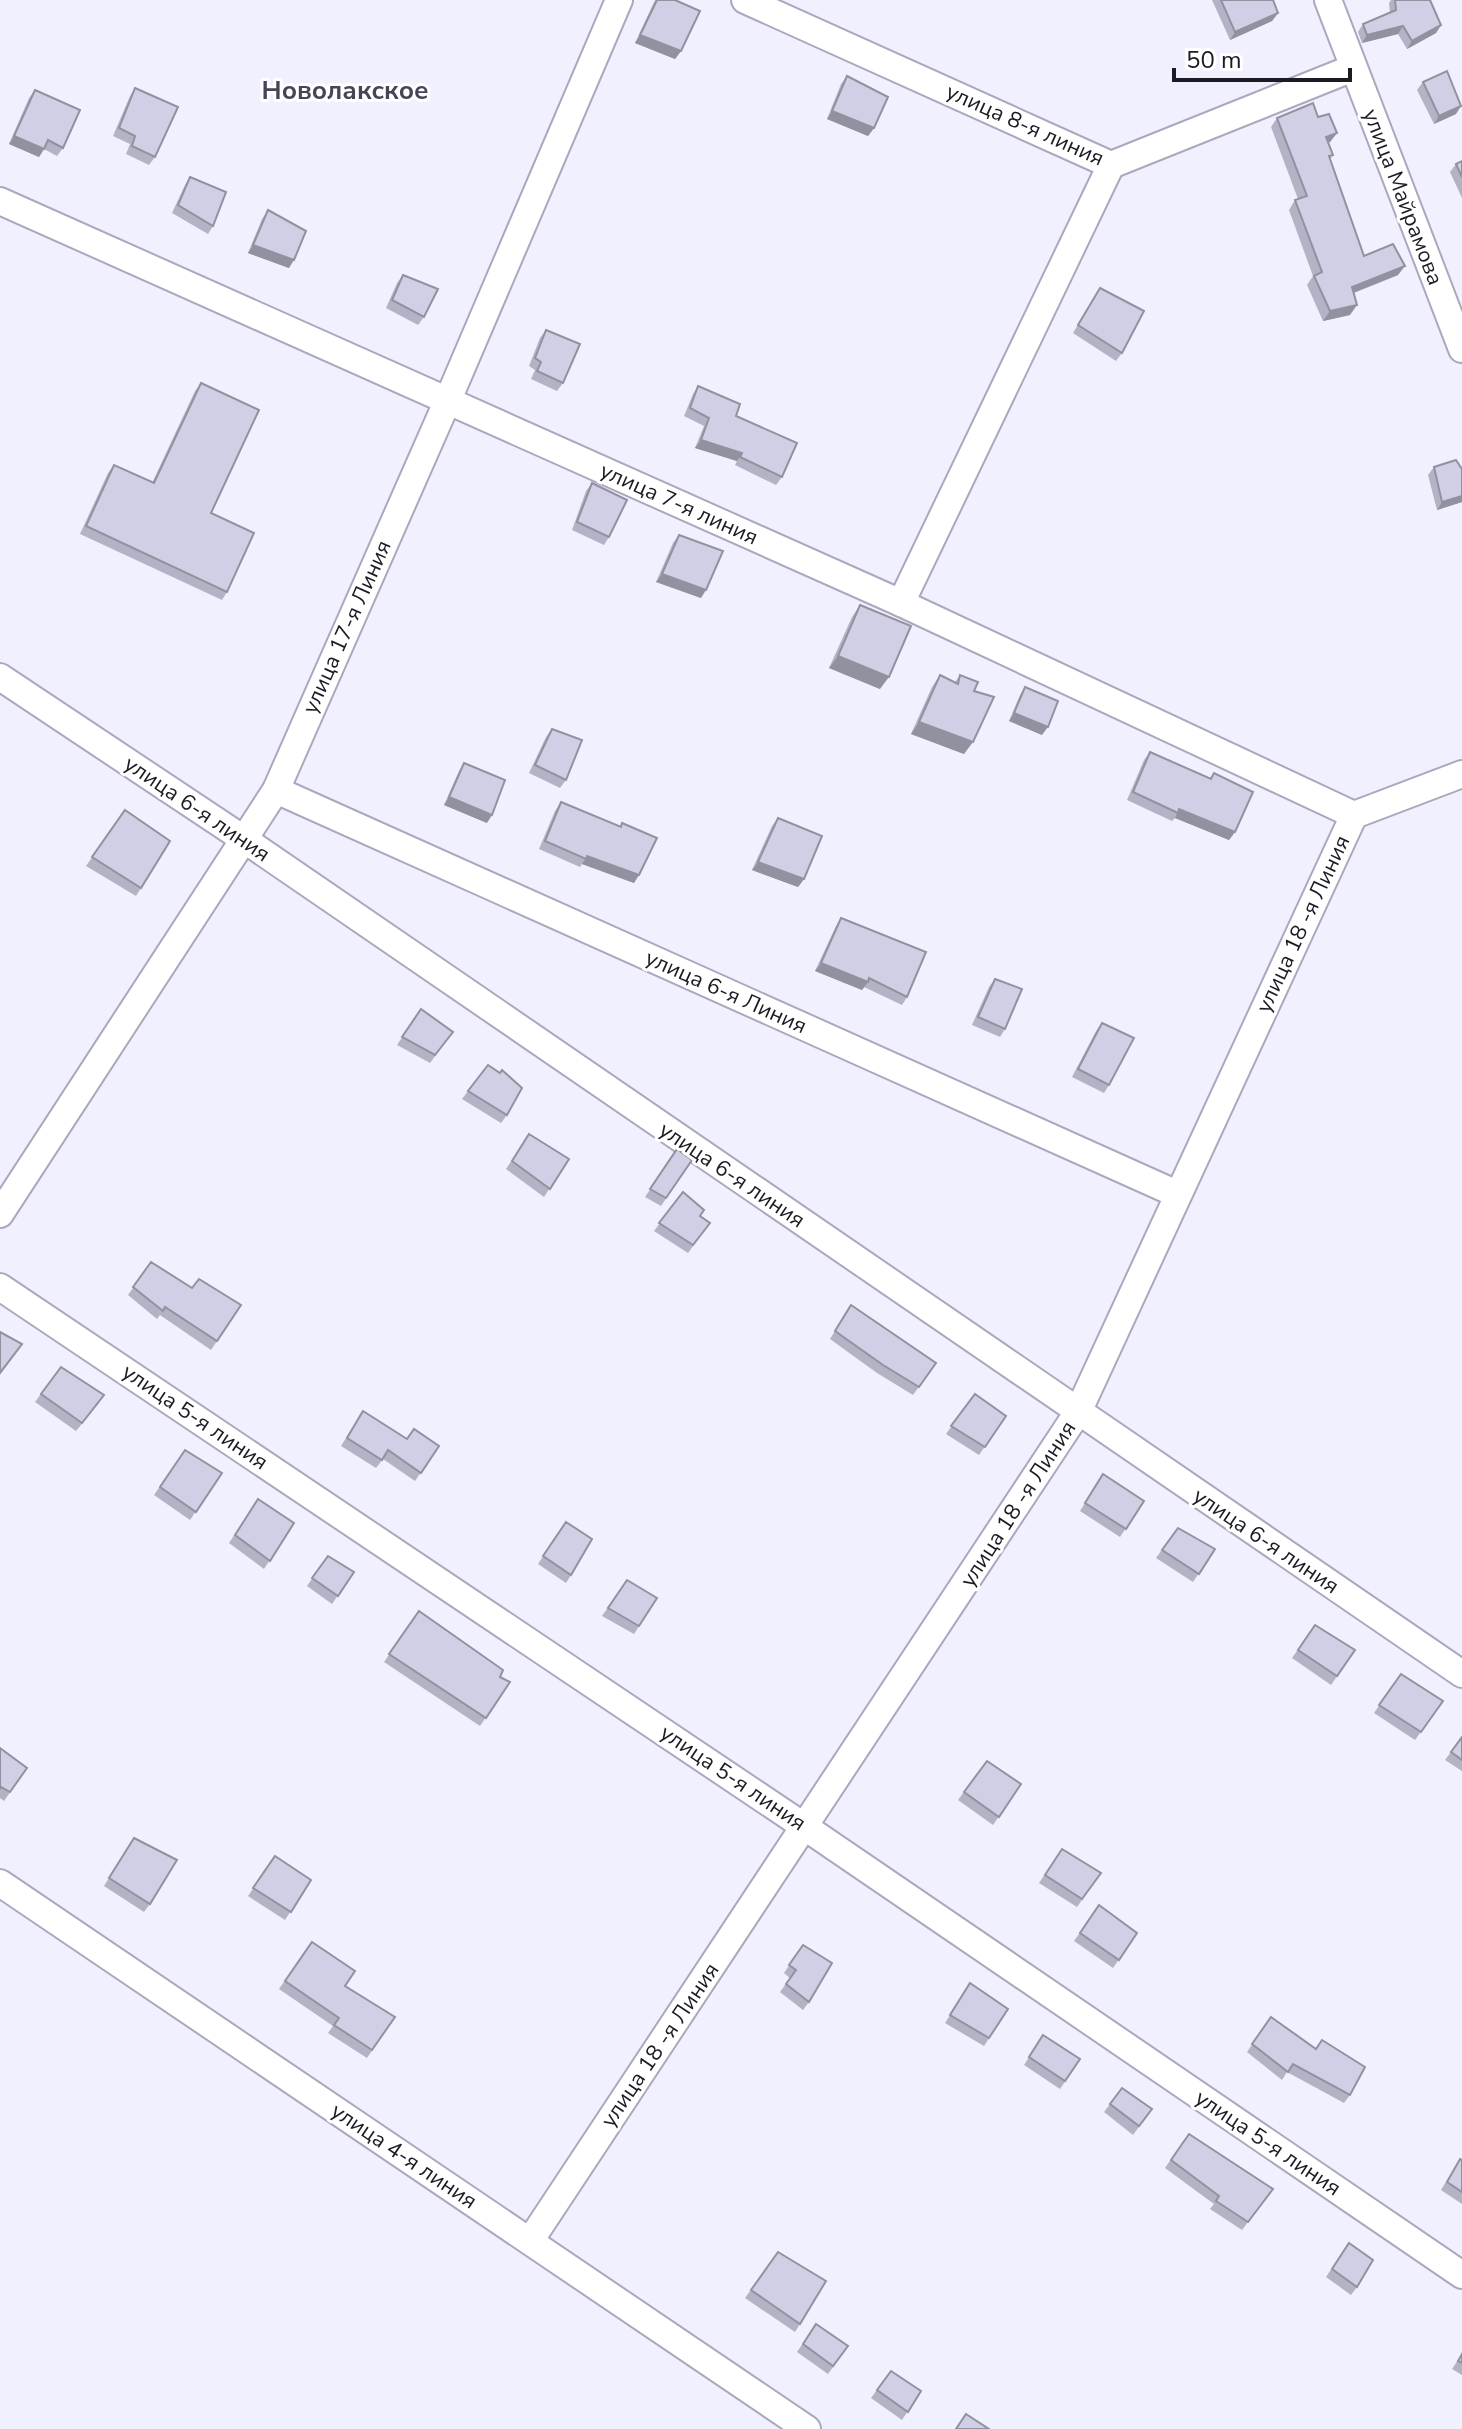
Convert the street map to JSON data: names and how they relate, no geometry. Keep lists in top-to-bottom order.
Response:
{
  "streets": {
    "street": [
      "улица 8-я линия",
      "улица Майрамова",
      "улица 7-я линия",
      "улица 17-я Линия",
      "улица 6-я линия",
      "улица 18 -я Линия",
      "улица 6-я Линия",
      "улица 5-я линия",
      "улица 4-я линия"
    ]
  },
  "crossings": [
    ["улица 8-я линия", "улица Майрамова"],
    ["улица 7-я линия", "улица 17-я Линия"],
    ["улица 7-я линия", "улица 18 -я Линия"],
    ["улица 17-я Линия", "улица 6-я линия"],
    ["улица 17-я Линия", "улица 6-я Линия"],
    ["улица 6-я линия", "улица 18 -я Линия"],
    ["улица 18 -я Линия", "улица 6-я Линия"],
    ["улица 18 -я Линия", "улица 5-я линия"],
    ["улица 18 -я Линия", "улица 4-я линия"]
  ],
  "districts": ["Новолакское"],
  "scale_bar": "50 m"
}
